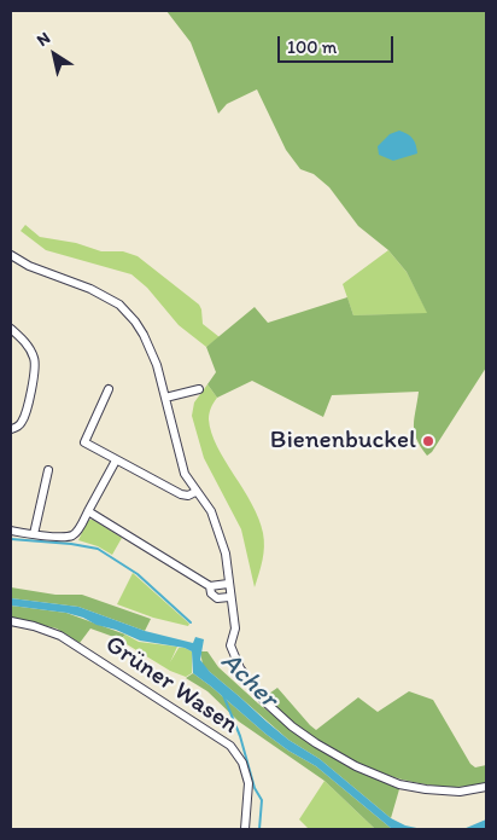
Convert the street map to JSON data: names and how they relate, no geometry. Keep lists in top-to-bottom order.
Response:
{
  "streets": {
    "street": ["Grüner Wasen"]
  },
  "water": ["Acher"],
  "places": ["Bienenbuckel"],
  "scale_bar": "100 m",
  "north": "top left"
}
